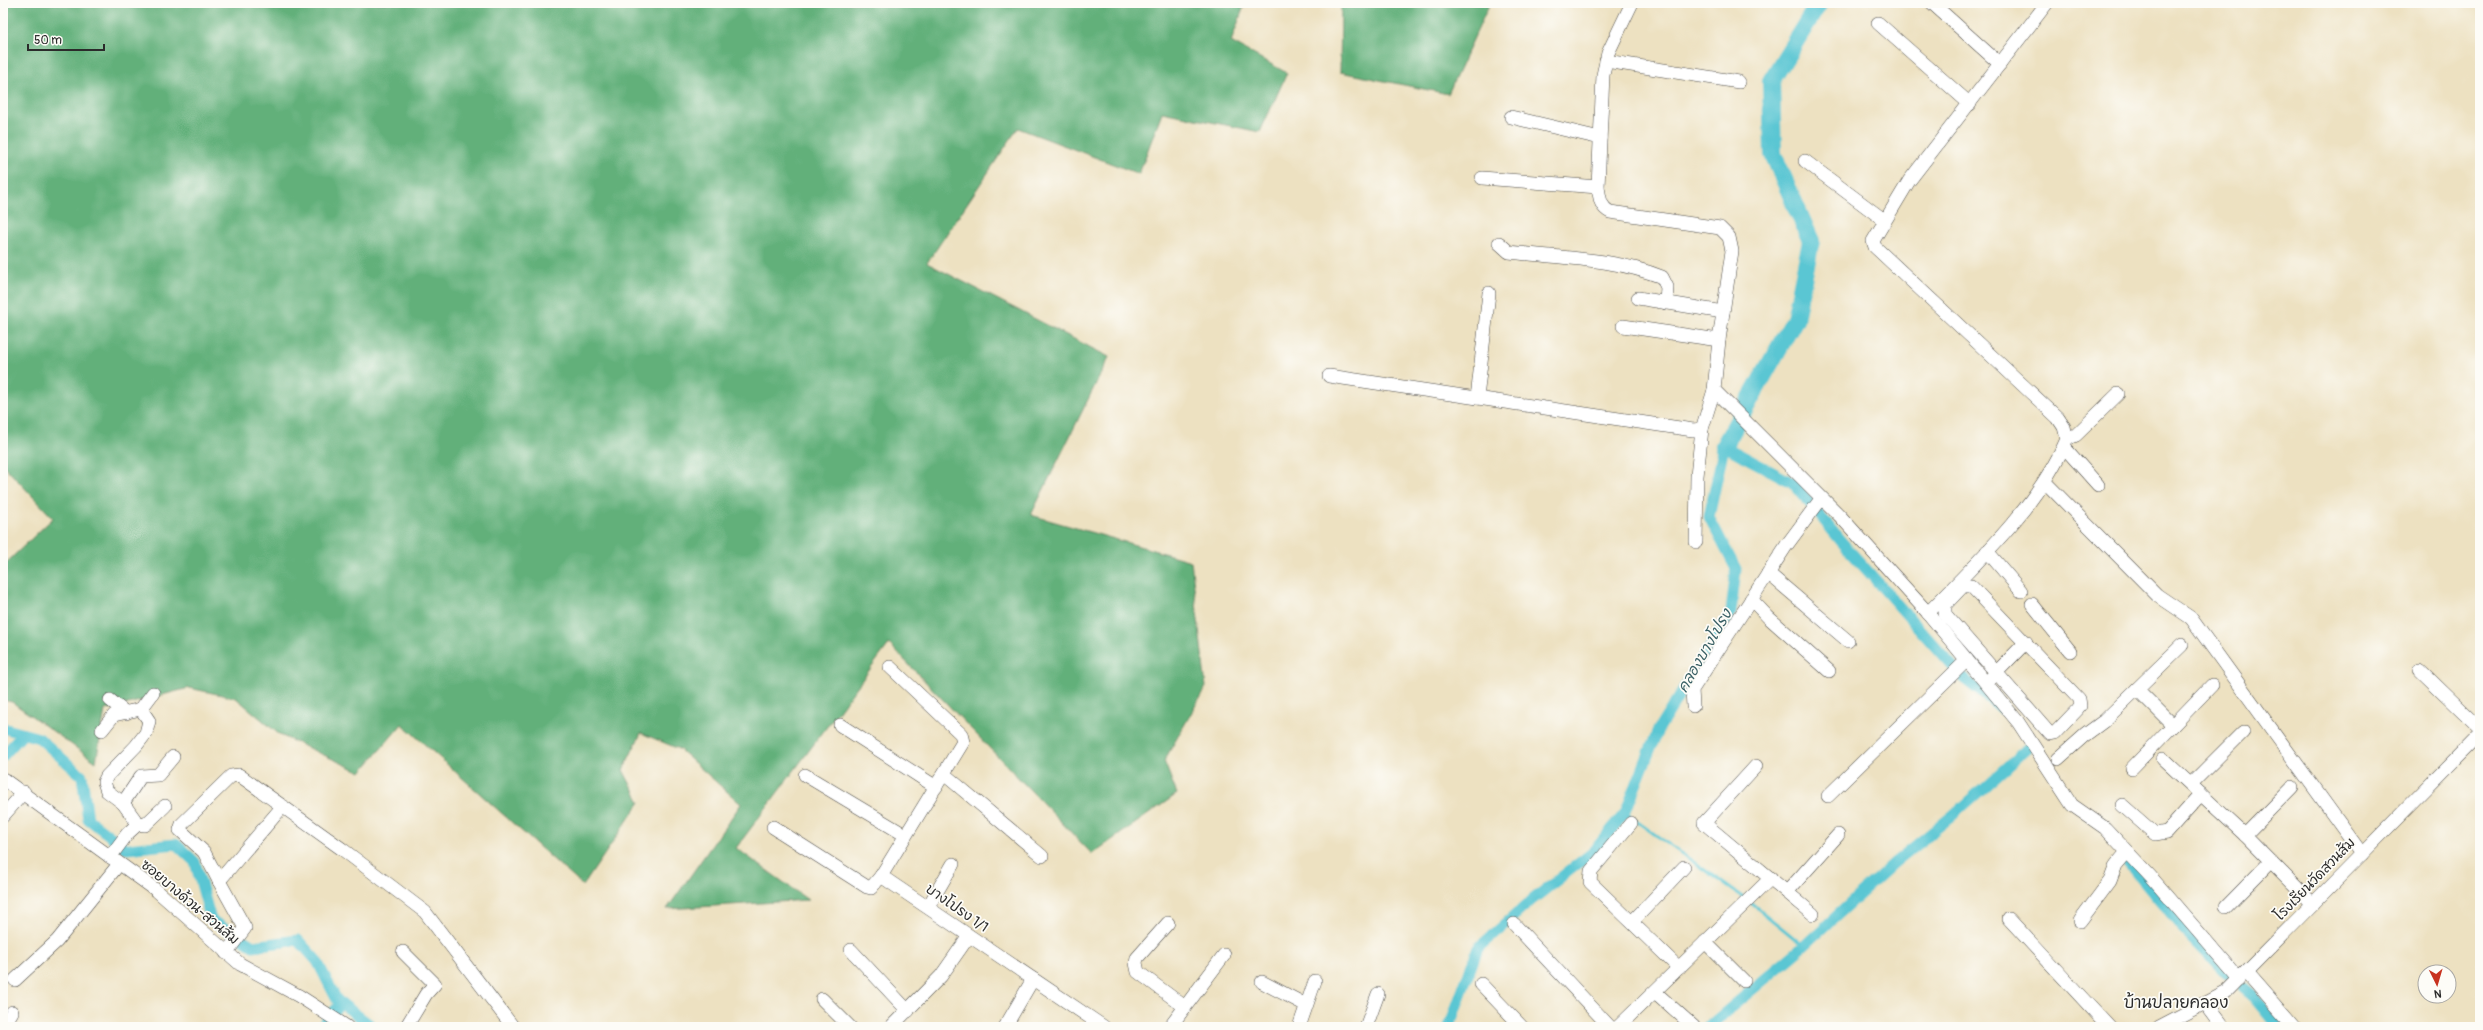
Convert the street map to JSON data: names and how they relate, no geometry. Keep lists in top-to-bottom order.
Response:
{
  "streets": {
    "street": ["โรงเรียนวัดสวนส้ม", "ซอยบางด้วน-สวนส้ม", "บางโปรง 1/1"]
  },
  "districts": ["บ้านปลายคลอง"],
  "water": ["คลองบางโปรง"],
  "scale_bar": "50 m",
  "north": "bottom"
}
